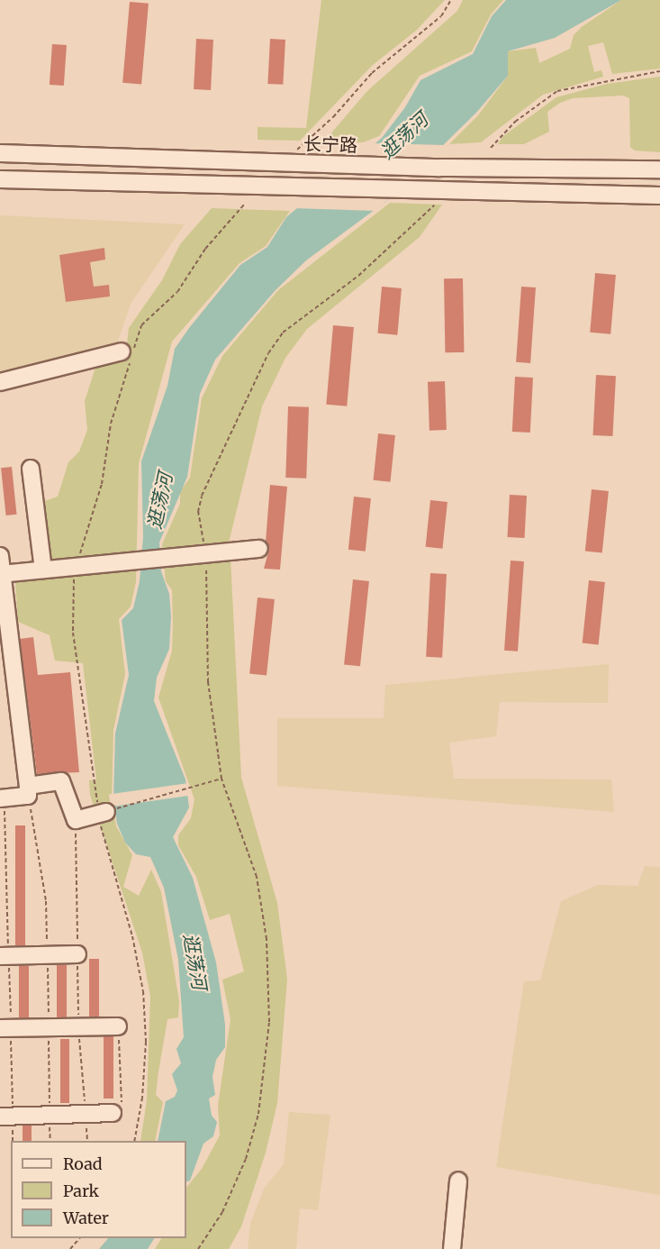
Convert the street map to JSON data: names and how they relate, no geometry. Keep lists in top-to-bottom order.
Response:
{
  "streets": {
    "street": ["长宁路"]
  },
  "water": ["逛荡河"],
  "legend": ["Road", "Park", "Water"]
}
